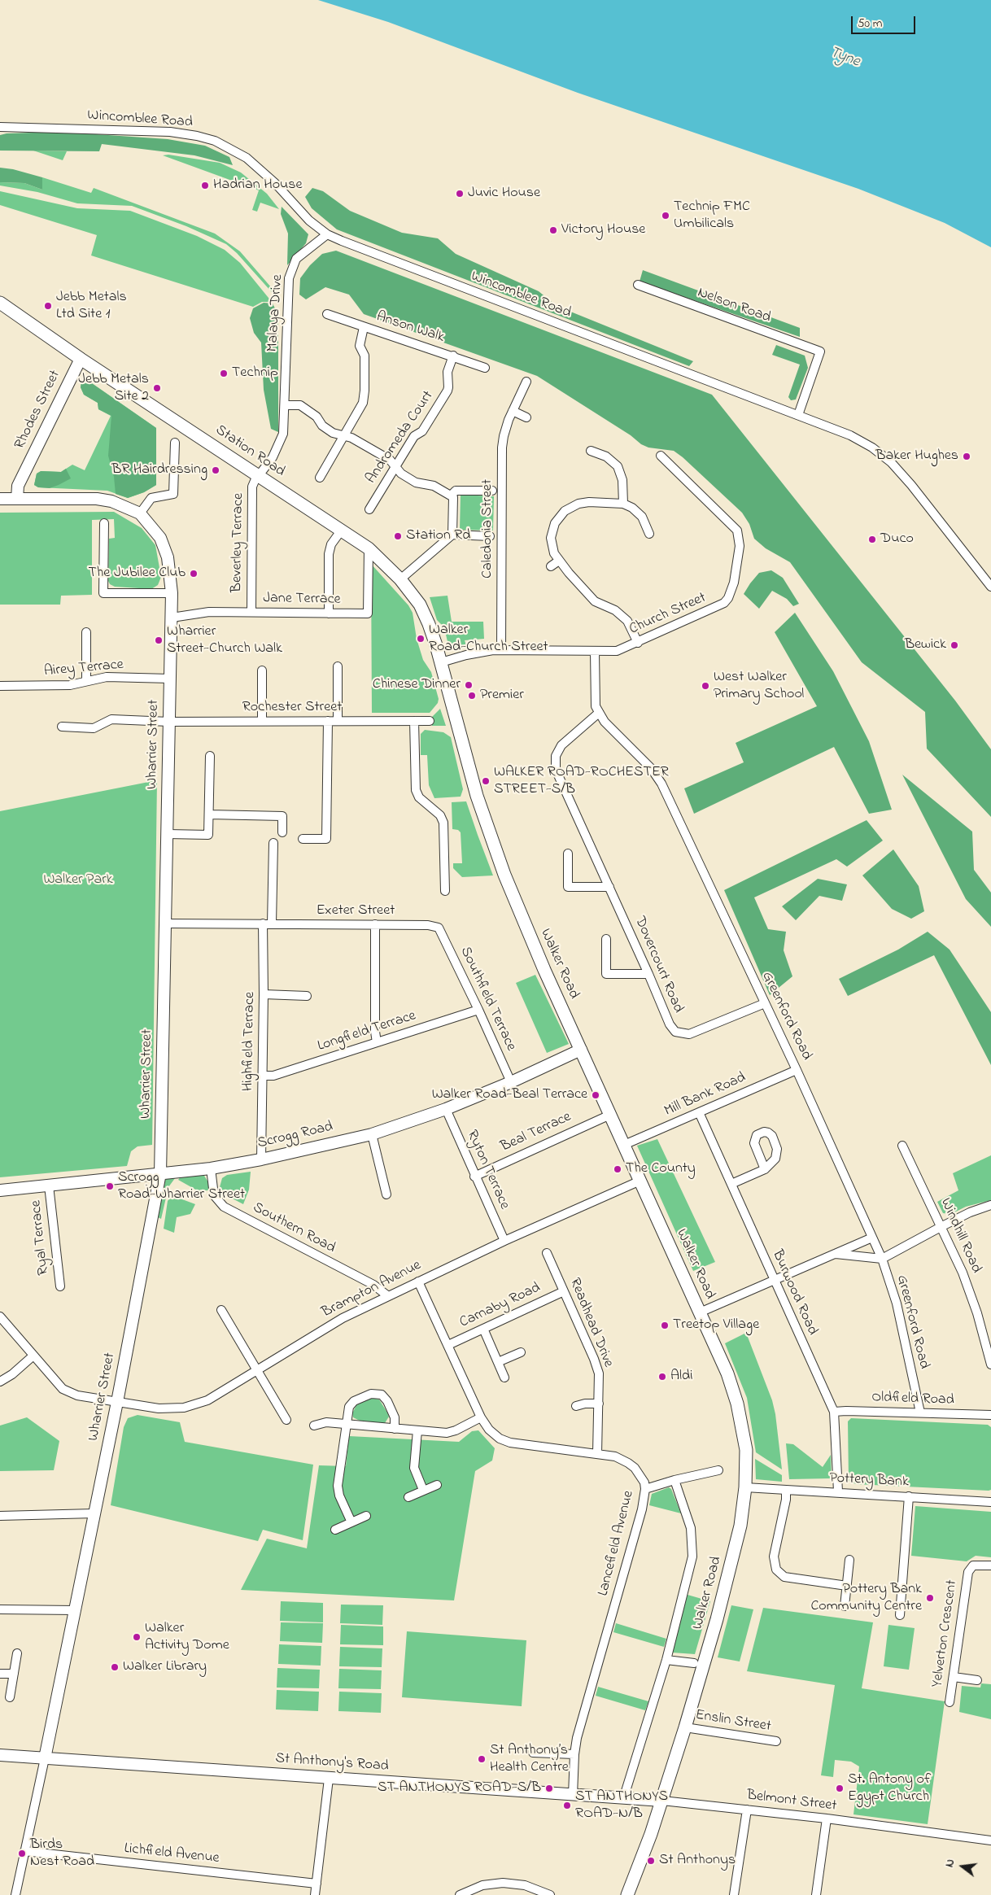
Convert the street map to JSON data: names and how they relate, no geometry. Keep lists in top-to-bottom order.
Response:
{
  "streets": {
    "main road": ["Station Road", "Walker Road"],
    "street": [
      "Wincomblee Road",
      "Nelson Road",
      "Malaya Drive",
      "Anson Walk",
      "Rhodes Street",
      "Andromeda Court",
      "Caledonia Street",
      "Beverley Terrace",
      "Jane Terrace",
      "Church Street",
      "Airey Terrace",
      "Rochester Street",
      "Wharrier Street",
      "Exeter Street",
      "Dovercourt Road",
      "Southfield Terrace",
      "Greenford Road",
      "Longfield Terrace",
      "Highfield Terrace",
      "Mill Bank Road",
      "Beal Terrace",
      "Scrogg Road",
      "Ryton Terrace",
      "Southern Road",
      "Windhill Road",
      "Ryal Terrace",
      "Brampton Avenue",
      "Burwood Road",
      "Carnaby Road",
      "Readhead Drive",
      "Oldfield Road",
      "Pottery Bank",
      "Lancefield Avenue",
      "Yelverton Crescent",
      "Enslin Street",
      "St Anthony's Road",
      "Belmont Street",
      "Lichfield Avenue"
    ]
  },
  "crossings": [
    ["Wincomblee Road", "Nelson Road"],
    ["Wincomblee Road", "Malaya Drive"],
    ["Malaya Drive", "Station Road"],
    ["Malaya Drive", "Beverley Terrace"],
    ["Anson Walk", "Andromeda Court"],
    ["Rhodes Street", "Station Road"],
    ["Rhodes Street", "Wharrier Street"],
    ["Station Road", "Beverley Terrace"],
    ["Station Road", "Jane Terrace"],
    ["Station Road", "Church Street"],
    ["Station Road", "Walker Road"],
    ["Caledonia Street", "Church Street"],
    ["Beverley Terrace", "Jane Terrace"],
    ["Jane Terrace", "Wharrier Street"],
    ["Church Street", "Walker Road"],
    ["Church Street", "Greenford Road"],
    ["Airey Terrace", "Wharrier Street"],
    ["Rochester Street", "Wharrier Street"],
    ["Wharrier Street", "Exeter Street"],
    ["Wharrier Street", "Scrogg Road"],
    ["Wharrier Street", "Brampton Avenue"],
    ["Wharrier Street", "St Anthony's Road"],
    ["Exeter Street", "Southfield Terrace"],
    ["Exeter Street", "Highfield Terrace"],
    ["Walker Road", "Mill Bank Road"],
    ["Walker Road", "Beal Terrace"],
    ["Walker Road", "Scrogg Road"],
    ["Walker Road", "Brampton Avenue"],
    ["Walker Road", "Pottery Bank"],
    ["Walker Road", "Enslin Street"],
    ["Walker Road", "St Anthony's Road"],
    ["Walker Road", "Belmont Street"],
    ["Dovercourt Road", "Greenford Road"],
    ["Southfield Terrace", "Longfield Terrace"],
    ["Southfield Terrace", "Scrogg Road"],
    ["Greenford Road", "Mill Bank Road"],
    ["Greenford Road", "Oldfield Road"],
    ["Longfield Terrace", "Highfield Terrace"],
    ["Highfield Terrace", "Scrogg Road"],
    ["Mill Bank Road", "Burwood Road"],
    ["Beal Terrace", "Ryton Terrace"],
    ["Scrogg Road", "Ryton Terrace"],
    ["Scrogg Road", "Southern Road"],
    ["Scrogg Road", "Ryal Terrace"],
    ["Ryton Terrace", "Brampton Avenue"],
    ["Southern Road", "Brampton Avenue"],
    ["Brampton Avenue", "Lancefield Avenue"],
    ["Burwood Road", "Oldfield Road"],
    ["Burwood Road", "Pottery Bank"],
    ["Carnaby Road", "Readhead Drive"],
    ["Carnaby Road", "Lancefield Avenue"],
    ["Readhead Drive", "Lancefield Avenue"],
    ["Lancefield Avenue", "St Anthony's Road"],
    ["St Anthony's Road", "Belmont Street"]
  ],
  "water": ["Tyne"],
  "parks": ["Walker Park"],
  "places": [
    "Hadrian House",
    "Juvic House",
    "Technip FMC Umbilicals",
    "Victory House",
    "Jebb Metals Ltd Site 1",
    "Technip",
    "Jebb Metals Site 2",
    "Baker Hughes",
    "BR Hairdressing",
    "Station Rd",
    "Duco",
    "The Jubilee Club",
    "Walker Road-Church Street",
    "Wharrier Street-Church Walk",
    "Bewick",
    "Chinese Dinner",
    "West Walker Primary School",
    "Premier",
    "WALKER ROAD-ROCHESTER STREET-S/B",
    "Walker Road-Beal Terrace",
    "The County",
    "Scrogg Road-Wharrier Street",
    "Treetop Village",
    "Aldi",
    "Pottery Bank Community Centre",
    "Walker Activity Dome",
    "Walker Library",
    "St Anthony’s Health Centre",
    "ST ANTHONYS ROAD-S/B",
    "St. Antony of Egypt Church",
    "ST ANTHONYS ROAD-N/B",
    "Birds Nest Road",
    "St Anthonys"
  ],
  "scale_bar": "50 m",
  "north": "left"
}
